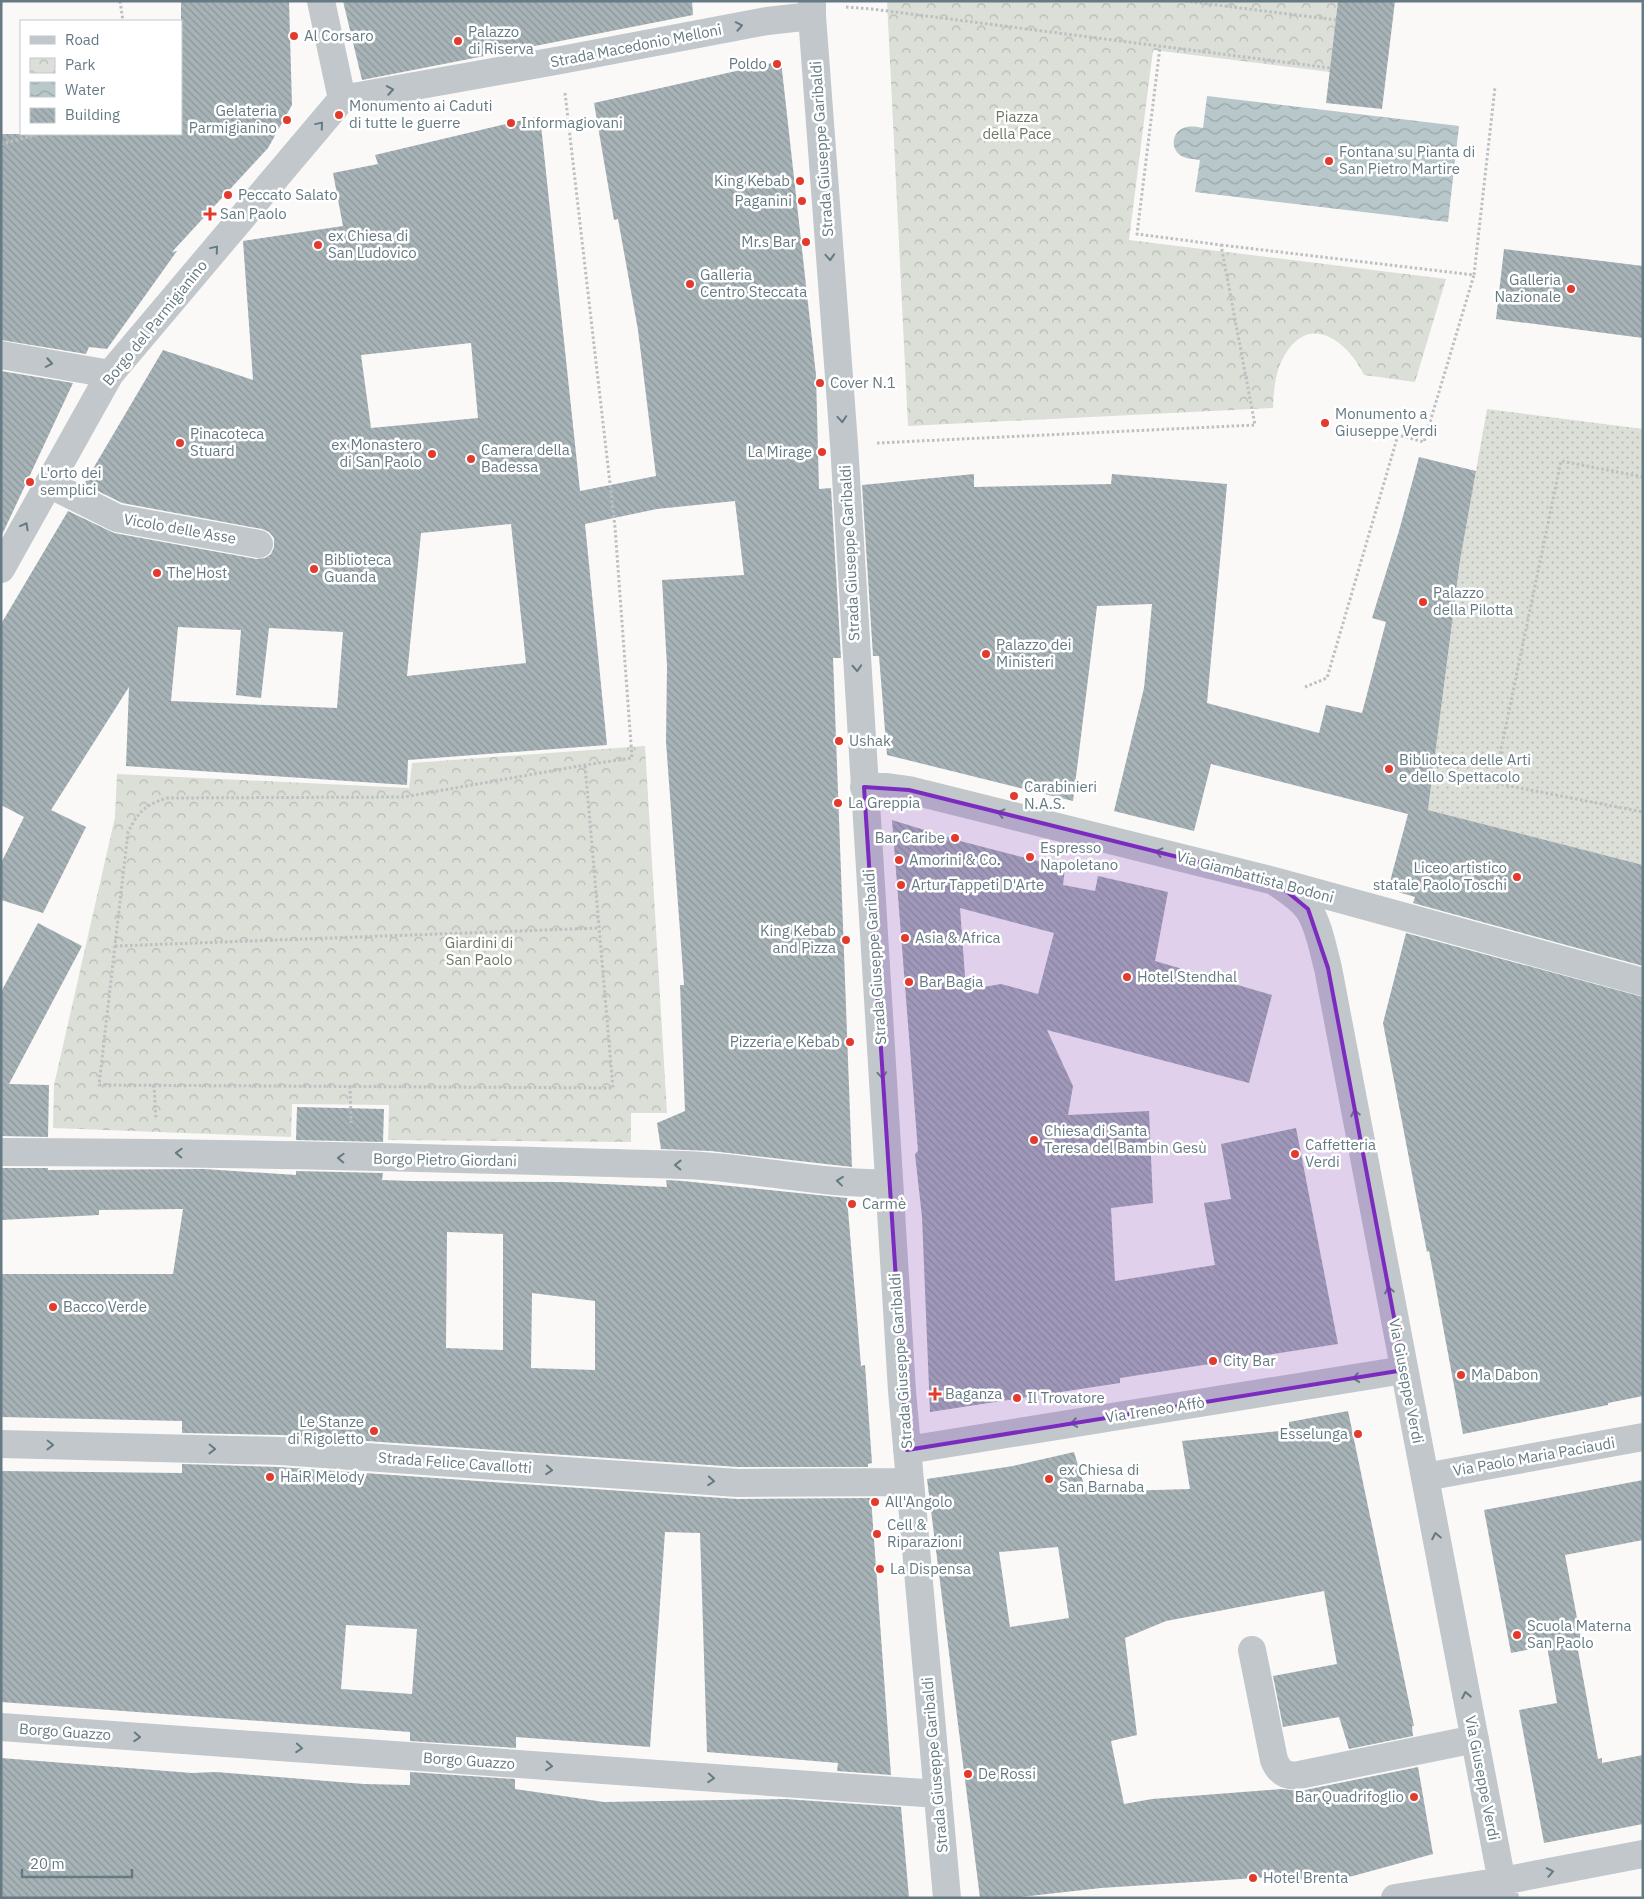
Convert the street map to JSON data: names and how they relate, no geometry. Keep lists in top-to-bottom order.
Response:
{
  "streets": {
    "street": [
      "Strada Macedonio Melloni",
      "Strada Giuseppe Garibaldi",
      "Borgo del Parmigianino",
      "Vicolo delle Asse",
      "Via Giambattista Bodoni",
      "Borgo Pietro Giordani",
      "Via Giuseppe Verdi",
      "Via Ireneo Affò",
      "Via Paolo Maria Paciaudi",
      "Strada Felice Cavallotti",
      "Borgo Guazzo"
    ]
  },
  "crossings": [
    ["Strada Macedonio Melloni", "Strada Giuseppe Garibaldi"],
    ["Strada Macedonio Melloni", "Borgo del Parmigianino"],
    ["Strada Giuseppe Garibaldi", "Via Giambattista Bodoni"],
    ["Strada Giuseppe Garibaldi", "Borgo Pietro Giordani"],
    ["Strada Giuseppe Garibaldi", "Via Ireneo Affò"],
    ["Strada Giuseppe Garibaldi", "Strada Felice Cavallotti"],
    ["Strada Giuseppe Garibaldi", "Borgo Guazzo"],
    ["Borgo del Parmigianino", "Vicolo delle Asse"],
    ["Via Giambattista Bodoni", "Via Giuseppe Verdi"],
    ["Via Giuseppe Verdi", "Via Ireneo Affò"],
    ["Via Giuseppe Verdi", "Via Paolo Maria Paciaudi"]
  ],
  "one_way": [
    "Strada Macedonio Melloni",
    "Strada Giuseppe Garibaldi",
    "Borgo del Parmigianino",
    "Via Giambattista Bodoni",
    "Borgo Pietro Giordani",
    "Via Giuseppe Verdi",
    "Via Ireneo Affò",
    "Strada Felice Cavallotti",
    "Borgo Guazzo"
  ],
  "parks": ["Piazza della Pace", "Giardini di San Paolo"],
  "places": {
    "other": [
      "Al Corsaro",
      "Palazzo di Riserva",
      "Poldo",
      "Monumento ai Caduti di tutte le guerre",
      "Gelateria Parmigianino",
      "Informagiovani",
      "Fontana su Pianta di San Pietro Martire",
      "King Kebab",
      "Peccato Salato",
      "Paganini",
      "Mr.s Bar",
      "ex Chiesa di San Ludovico",
      "Galleria Centro Steccata",
      "Galleria Nazionale",
      "Cover N.1",
      "Monumento a Giuseppe Verdi",
      "Pinacoteca Stuard",
      "La Mirage",
      "ex Monastero di San Paolo",
      "Camera della Badessa",
      "L'orto dei semplici",
      "Biblioteca Guanda",
      "The Host",
      "Palazzo della Pilotta",
      "Palazzo dei Ministeri",
      "Ushak",
      "Biblioteca delle Arti e dello Spettacolo",
      "Carabinieri N.A.S.",
      "La Greppia",
      "Bar Caribe",
      "Espresso Napoletano",
      "Amorini & Co.",
      "Liceo artistico statale Paolo Toschi",
      "Artur Tappeti D'Arte",
      "Asia & Africa",
      "King Kebab and Pizza",
      "Hotel Stendhal",
      "Bar Bagia",
      "Pizzeria e Kebab",
      "Chiesa di Santa Teresa del Bambin Gesù",
      "Caffetteria Verdi",
      "Carmè",
      "Bacco Verde",
      "City Bar",
      "Ma Dabon",
      "Il Trovatore",
      "Le Stanze di Rigoletto",
      "Esselunga",
      "HaiR Melody",
      "ex Chiesa di San Barnaba",
      "All'Angolo",
      "Cell & Riparazioni",
      "La Dispensa",
      "Scuola Materna San Paolo",
      "De Rossi",
      "Bar Quadrifoglio",
      "Hotel Brenta"
    ],
    "health": ["San Paolo", "Baganza"]
  },
  "legend": [
    "Road",
    "Park",
    "Water",
    "Building"
  ],
  "scale_bar": "20 m"
}
